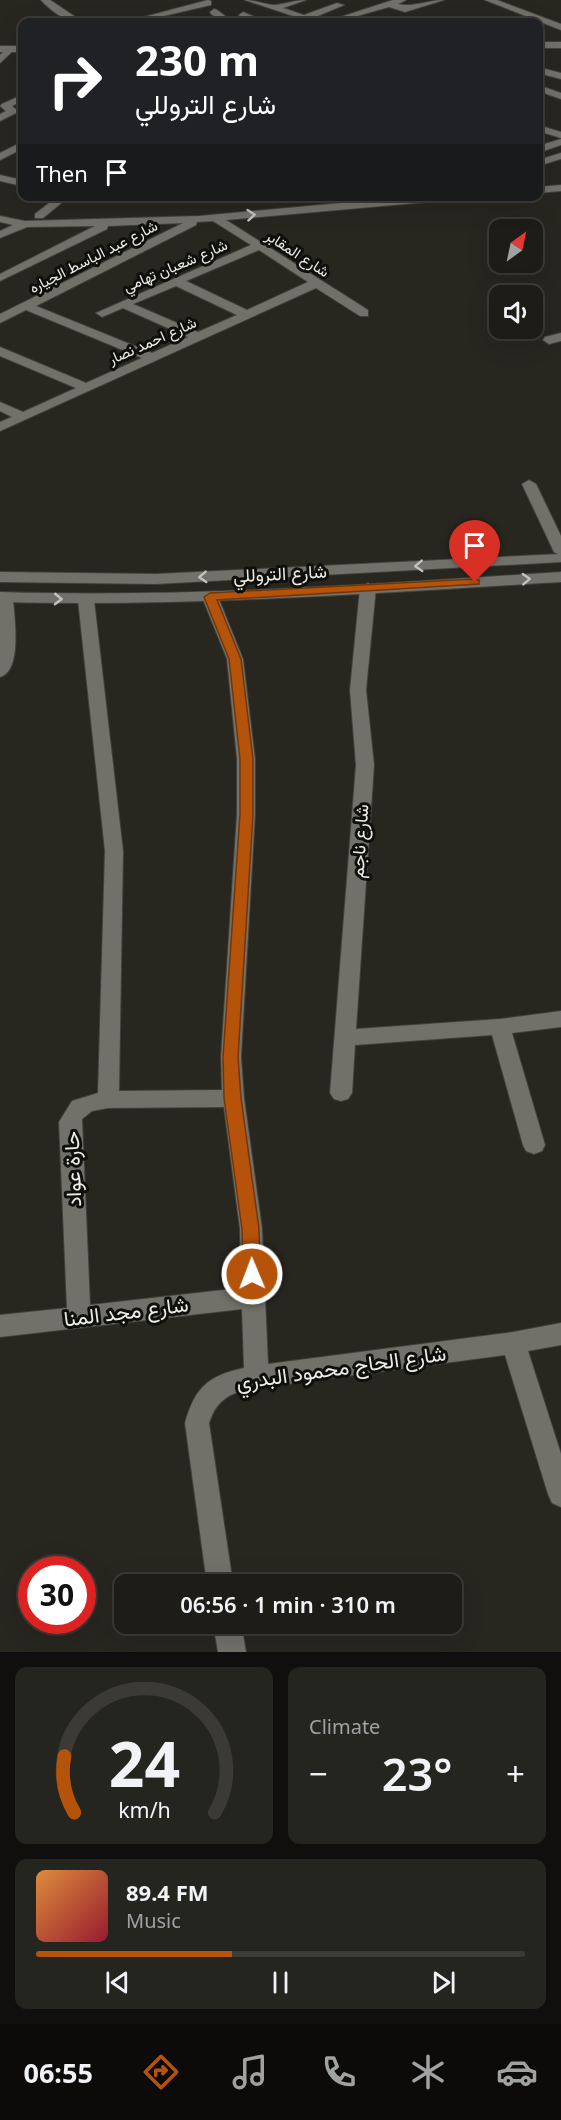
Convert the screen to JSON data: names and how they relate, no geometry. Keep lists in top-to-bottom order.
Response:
{
  "streets": {
    "street": [
      "شارع المقابر",
      "شارع عبد الباسط الجياره",
      "شارع شعبان تهامي",
      "شارع احمد نصار",
      "شارع التروللي",
      "شارع ناجم",
      "حارة عواد",
      "شارع مجد المنا",
      "شارع الحاج محمود البدري"
    ]
  },
  "crossings": [
    ["شارع المقابر", "شارع شعبان تهامي"],
    ["شارع المقابر", "شارع احمد نصار"],
    ["شارع التروللي", "شارع ناجم"],
    ["حارة عواد", "شارع مجد المنا"]
  ],
  "north": "top right",
  "page": {
    "turn": ["230 m", "شارع التروللي"],
    "then": "Then",
    "limit": "30",
    "trip": "06:56 · 1 min · 310 m",
    "tile": "Climate",
    "heat": ["−", "23°", "+"],
    "song": ["89.4 FM", "Music"],
    "tabs": "06:55",
    "gauge": ["24", "km/h"]
  }
}
